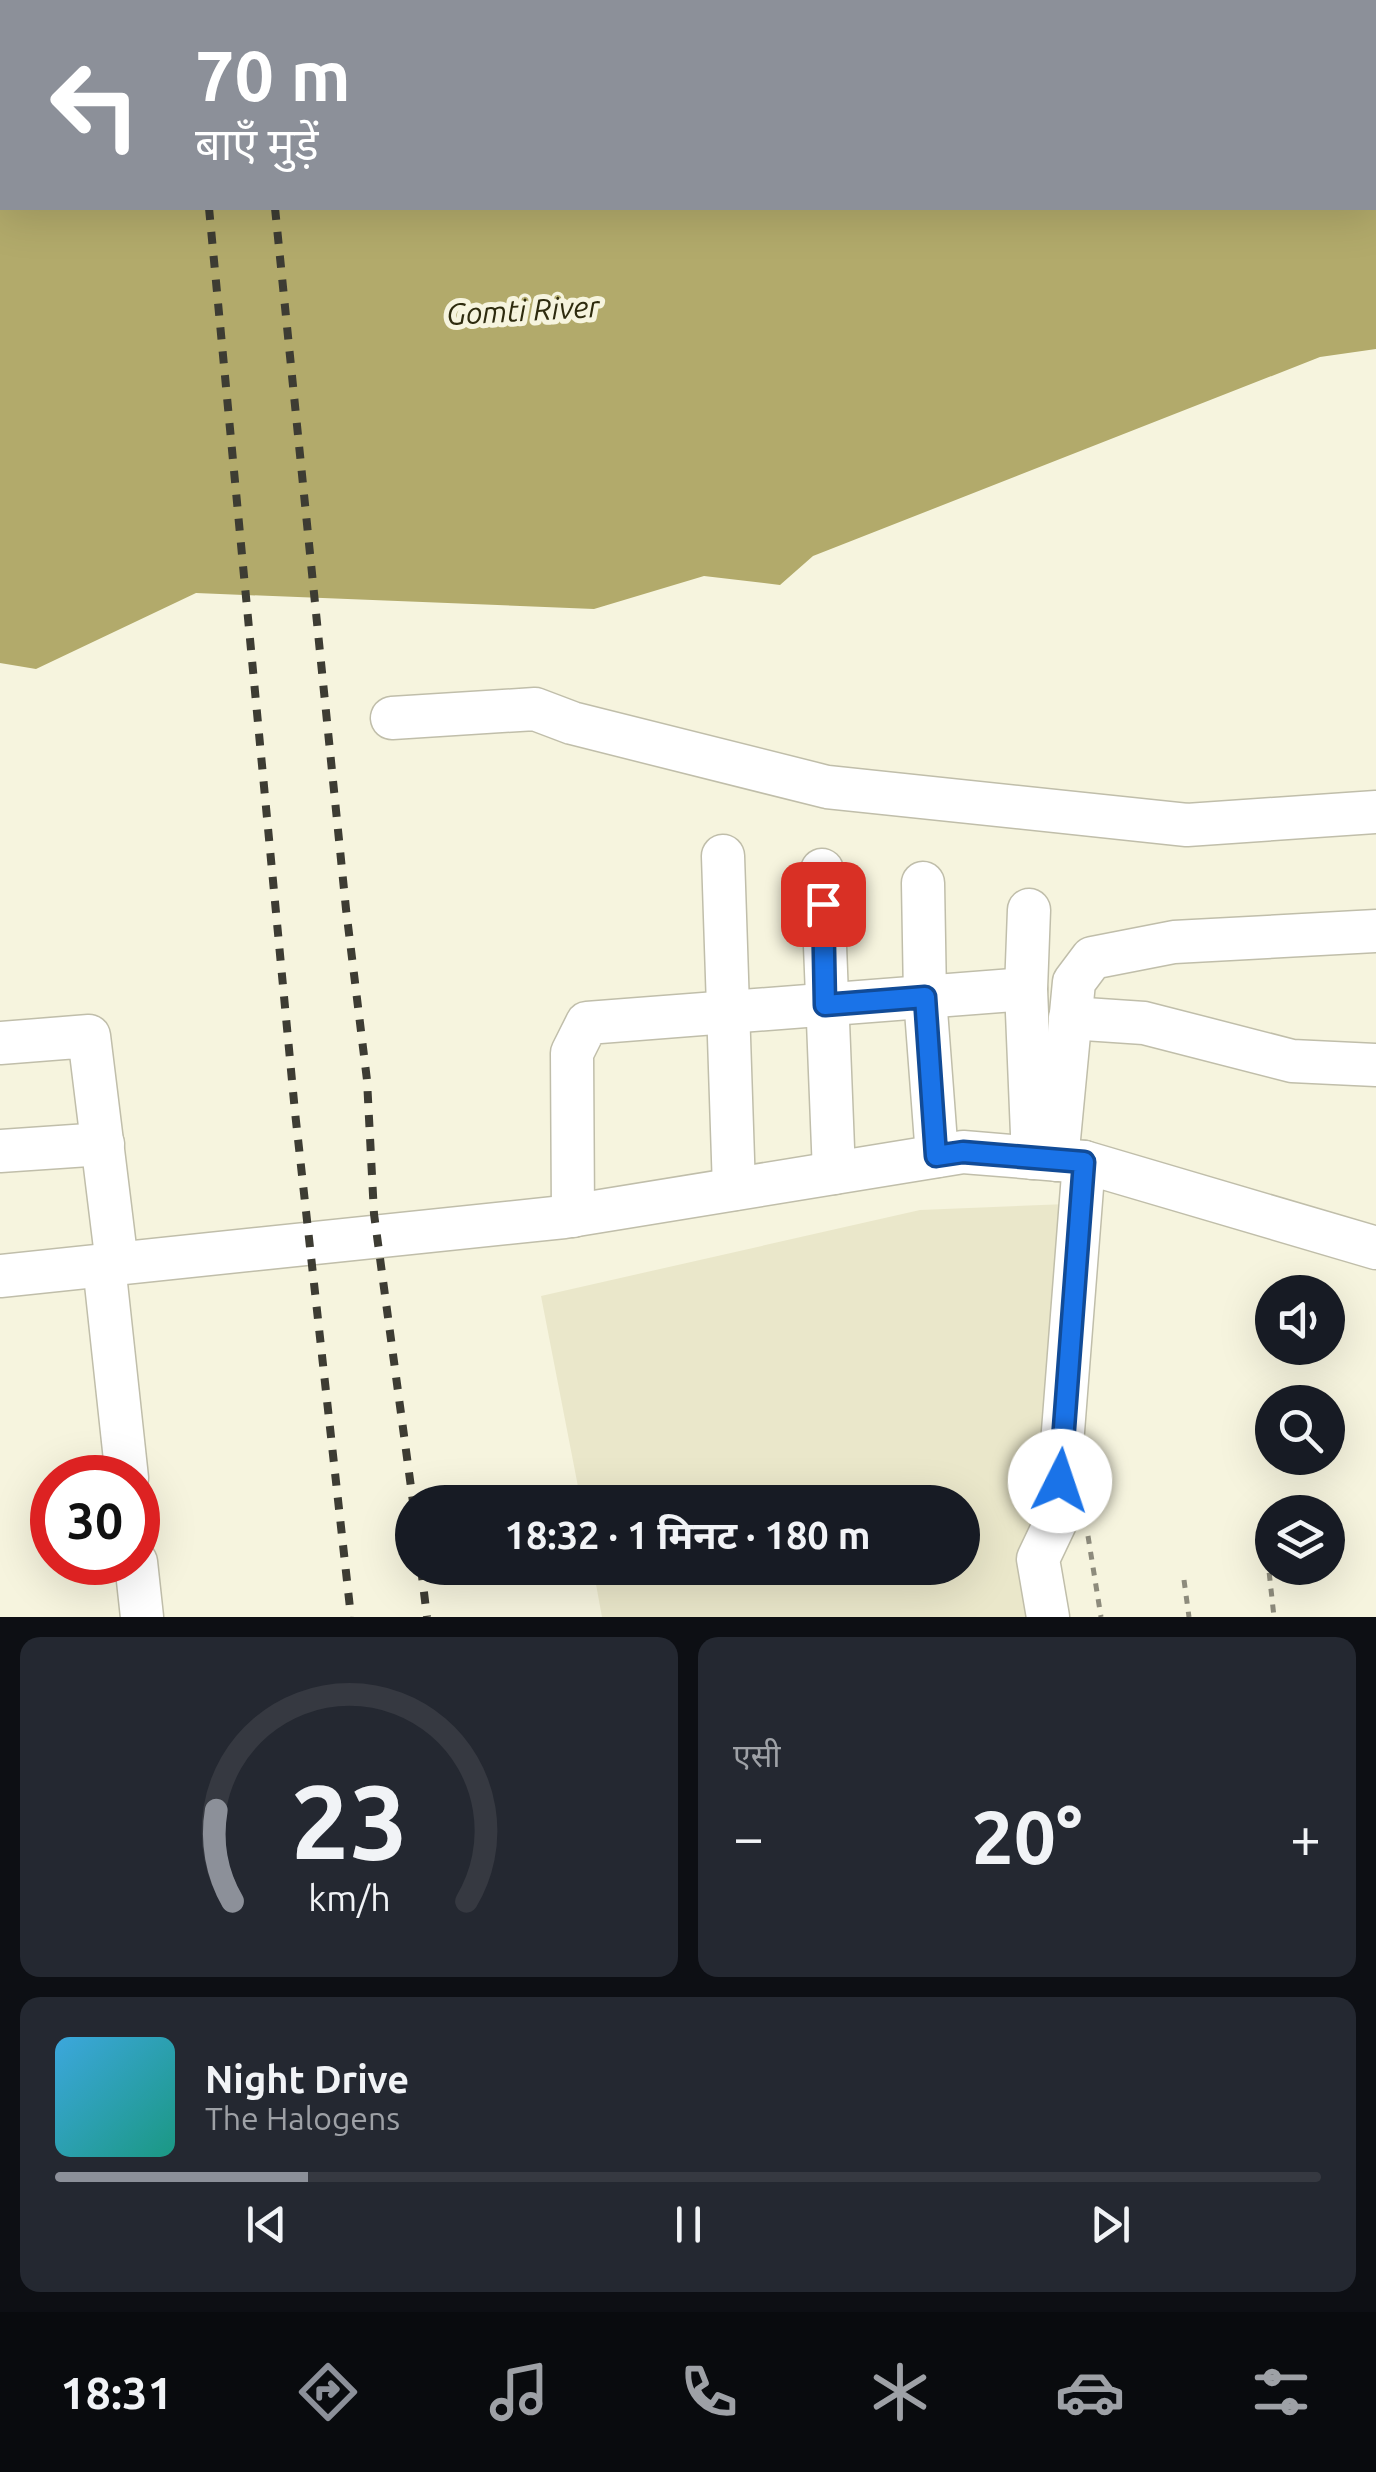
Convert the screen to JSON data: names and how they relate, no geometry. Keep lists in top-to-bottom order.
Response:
{
  "water": ["Gomti River"],
  "page": {
    "turn": ["70 m", "बाएँ मुड़ें"],
    "limit": "30",
    "trip": "18:32 · 1 मिनट · 180 m",
    "tile": "एसी",
    "heat": ["−", "20°", "+"],
    "song": ["Night Drive", "The Halogens"],
    "tabs": "18:31",
    "gauge": ["23", "km/h"]
  }
}
